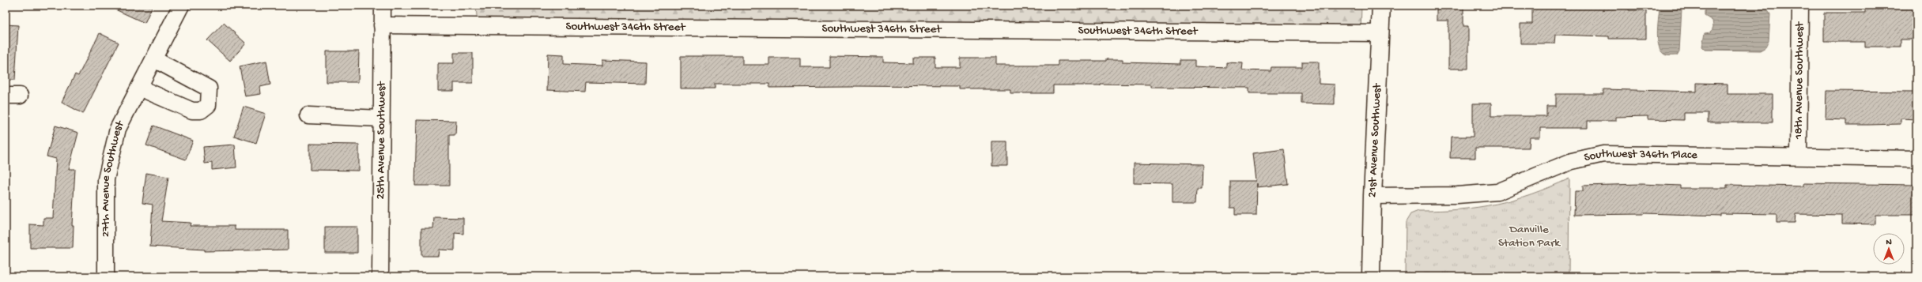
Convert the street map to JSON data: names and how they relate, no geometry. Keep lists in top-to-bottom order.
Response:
{
  "streets": {
    "main road": ["21st Avenue Southwest"],
    "street": [
      "Southwest 346th Street",
      "18th Avenue Southwest",
      "25th Avenue Southwest",
      "Southwest 346th Place",
      "27th Avenue Southwest"
    ]
  },
  "crossings": [
    ["Southwest 346th Street", "25th Avenue Southwest"],
    ["Southwest 346th Street", "21st Avenue Southwest"],
    ["18th Avenue Southwest", "Southwest 346th Place"],
    ["21st Avenue Southwest", "Southwest 346th Place"]
  ],
  "parks": ["Danville Station Park"],
  "north": "top"
}
